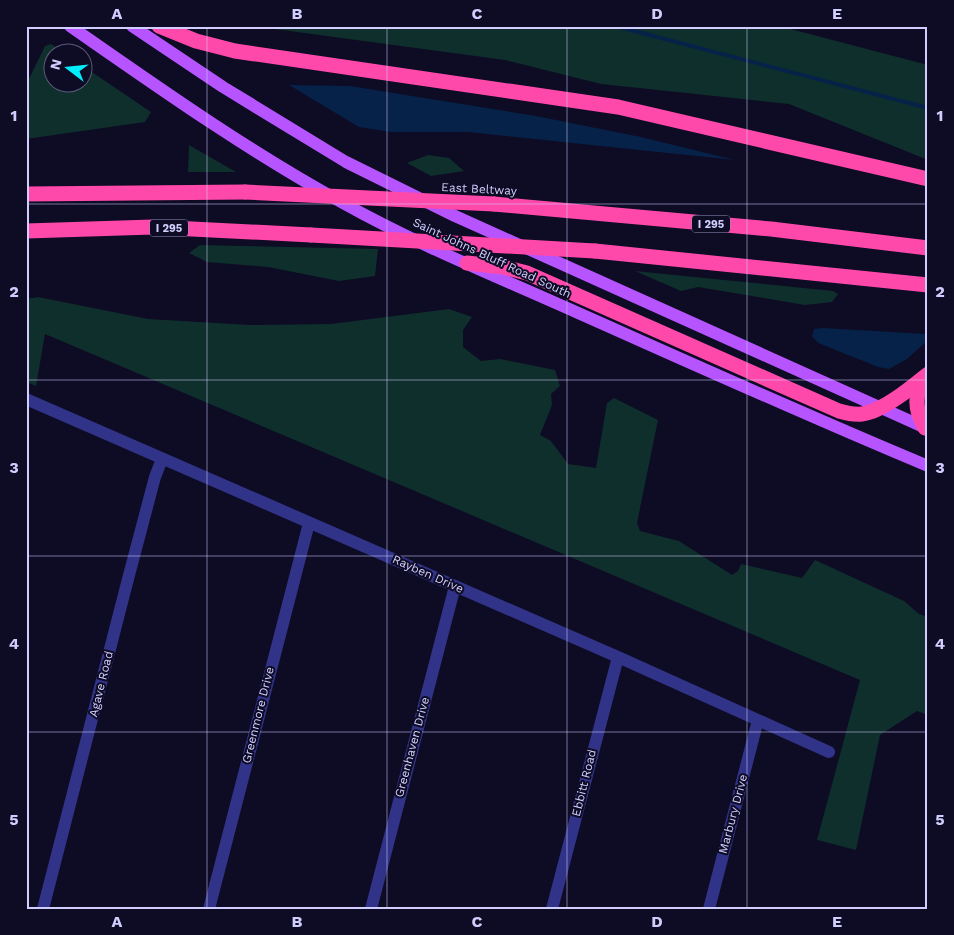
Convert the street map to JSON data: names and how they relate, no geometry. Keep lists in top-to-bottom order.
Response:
{
  "streets": {
    "highway": ["East Beltway", "I 295"],
    "main road": ["Saint Johns Bluff Road South"],
    "street": [
      "Rayben Drive",
      "Agave Road",
      "Greenmore Drive",
      "Greenhaven Drive",
      "Ebbitt Road",
      "Marbury Drive"
    ]
  },
  "crossings": [
    ["Rayben Drive", "Agave Road"],
    ["Rayben Drive", "Greenmore Drive"],
    ["Rayben Drive", "Greenhaven Drive"],
    ["Rayben Drive", "Ebbitt Road"],
    ["Rayben Drive", "Marbury Drive"]
  ],
  "north": "left",
  "grid": {
    "columns": [
      "A",
      "B",
      "C",
      "D",
      "E"
    ],
    "rows": [
      "1",
      "2",
      "3",
      "4",
      "5"
    ]
  }
}
